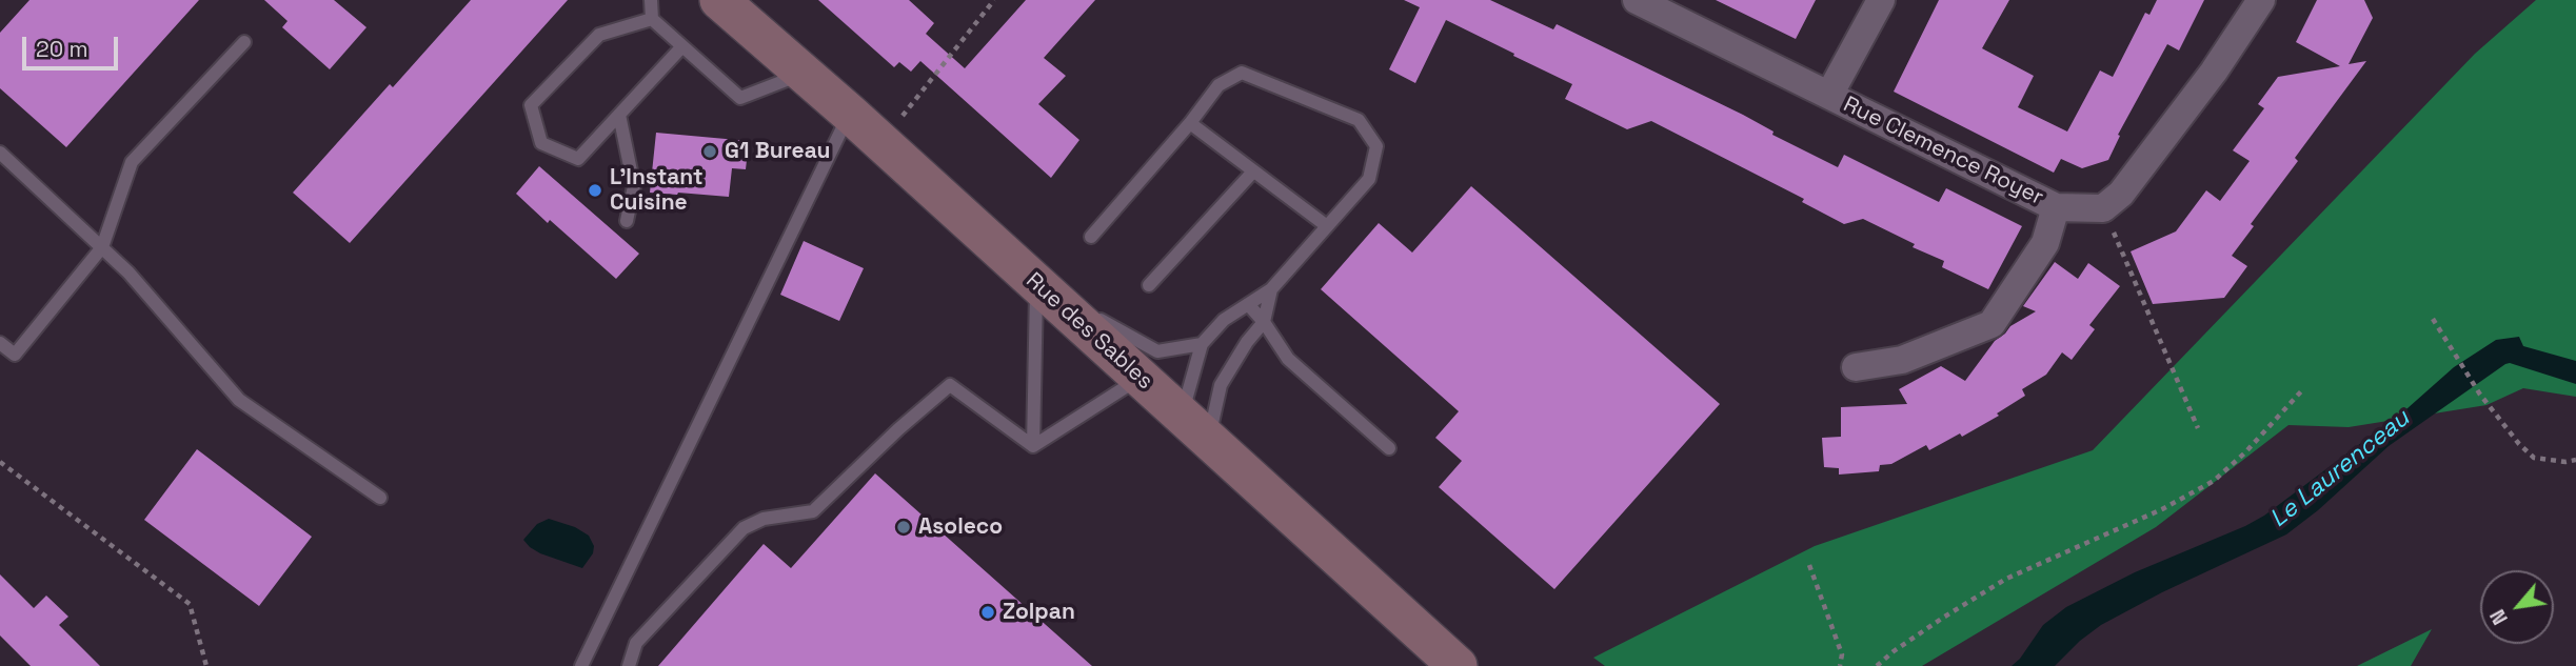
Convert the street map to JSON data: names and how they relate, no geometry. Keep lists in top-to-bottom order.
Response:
{
  "streets": {
    "main road": ["Rue des Sables"],
    "street": ["Rue Clemence Royer"]
  },
  "water": ["Le Laurenceau"],
  "places": [
    "G1 Bureau",
    "L'Instant Cuisine",
    "Asoleco",
    "Zolpan"
  ],
  "scale_bar": "20 m",
  "north": "bottom left"
}
